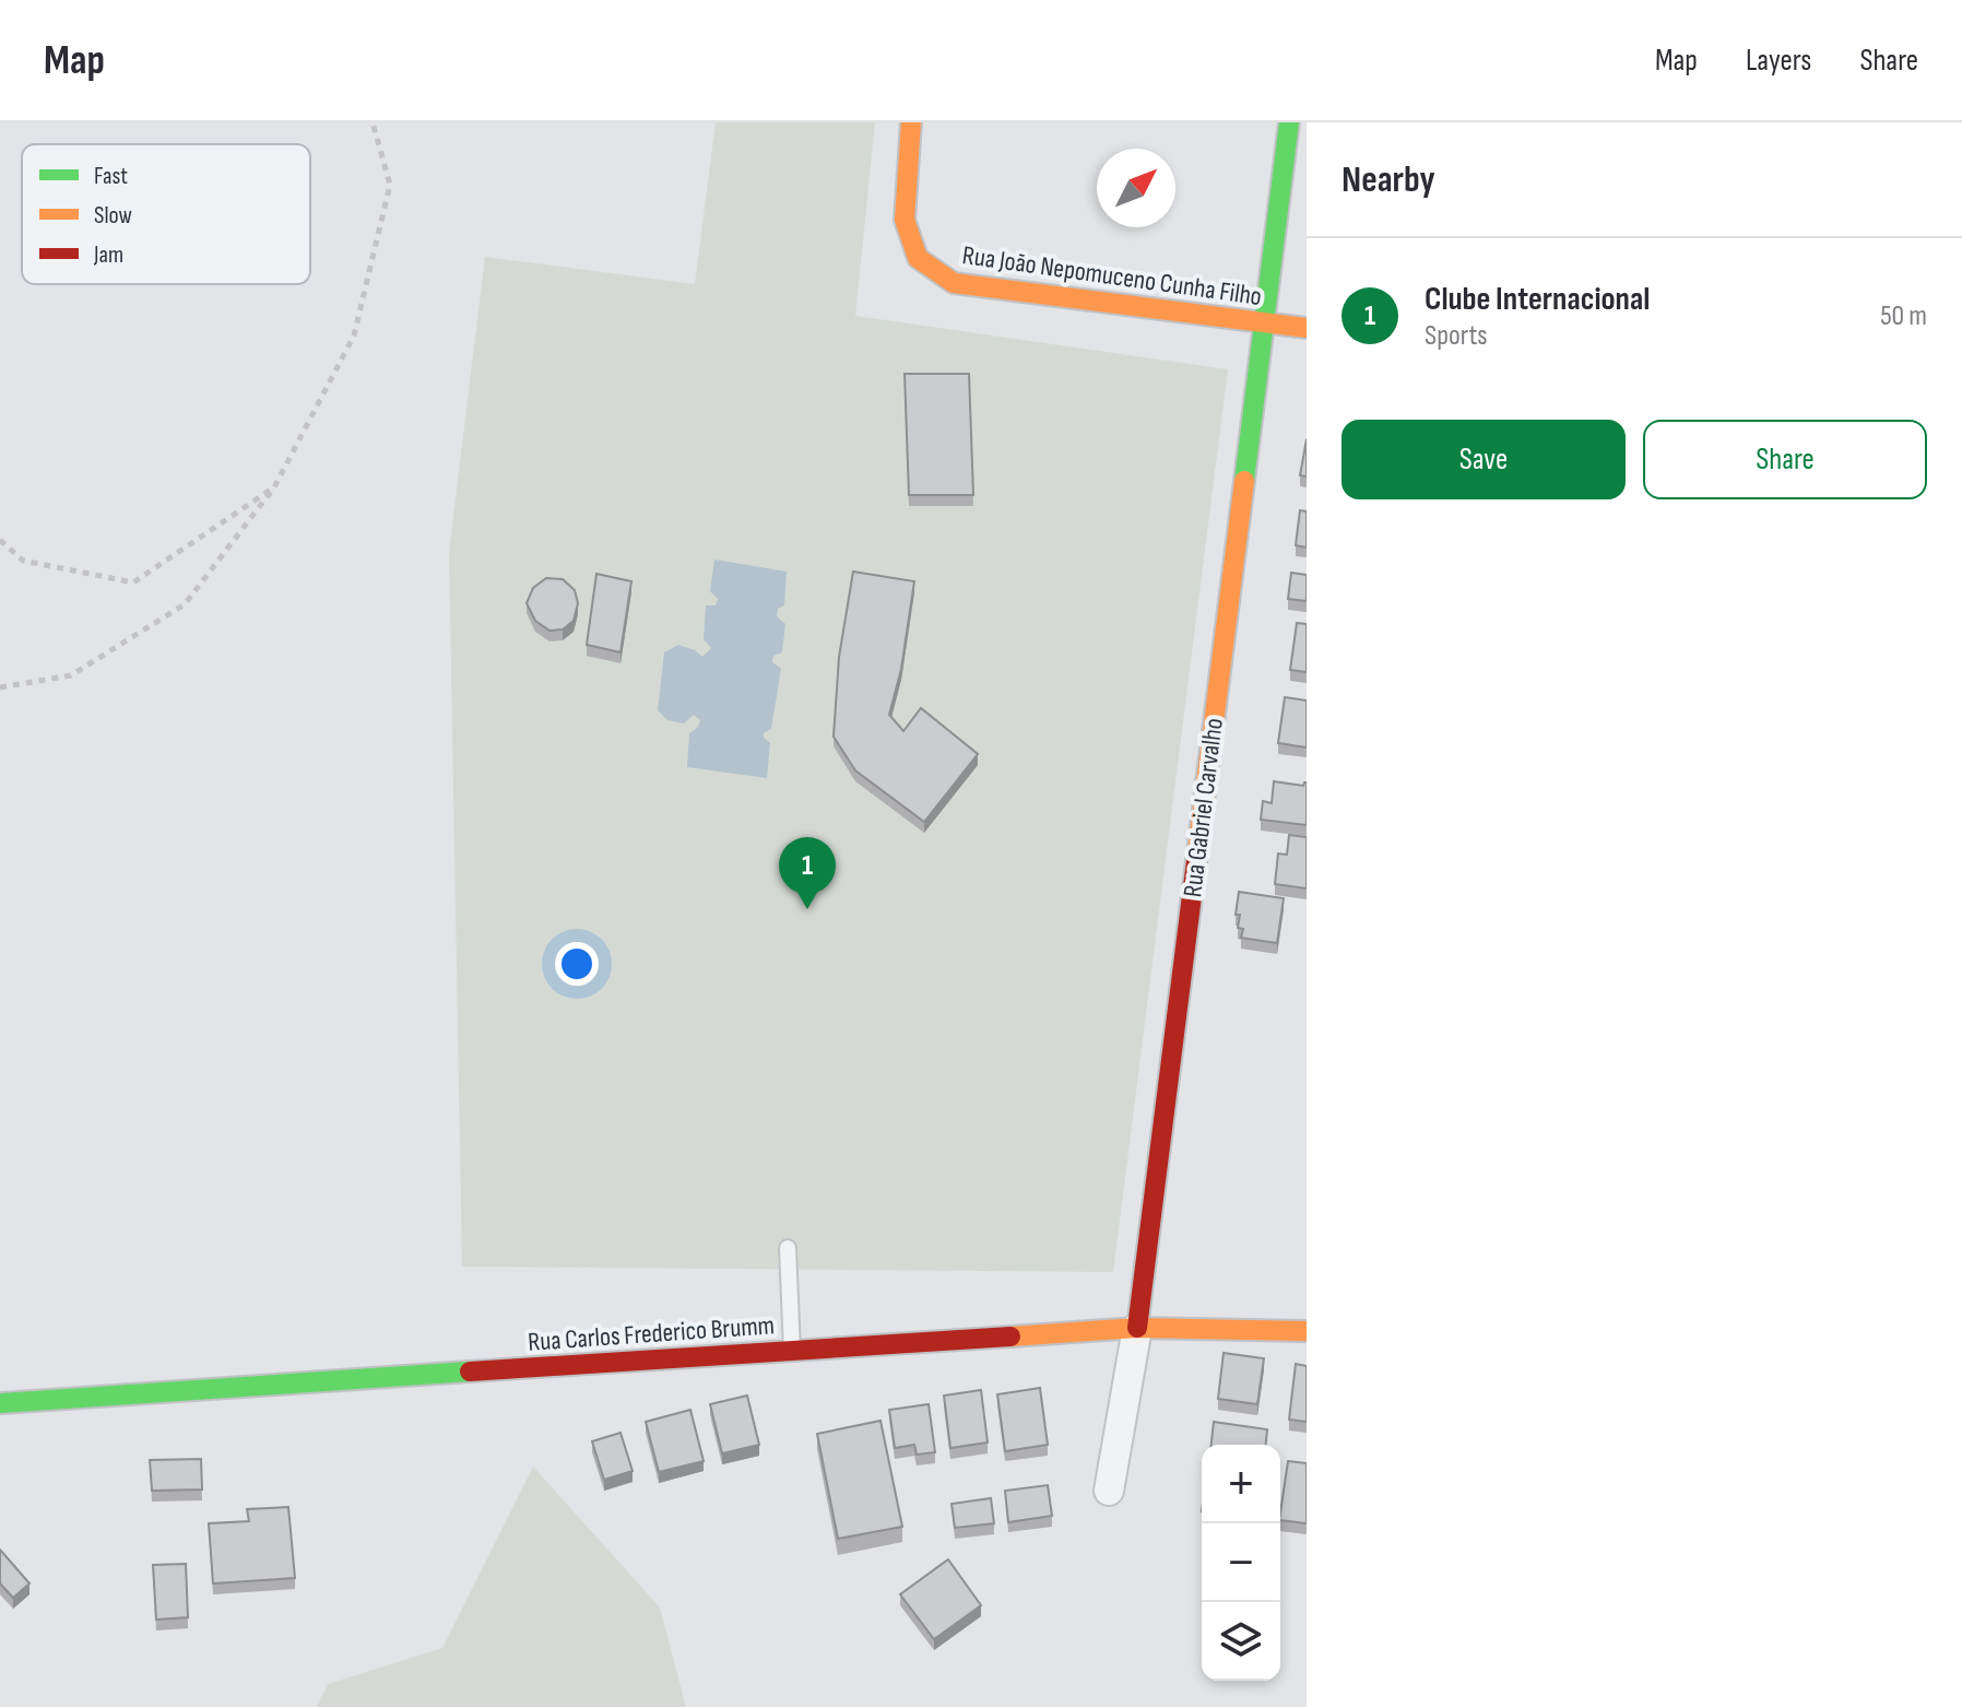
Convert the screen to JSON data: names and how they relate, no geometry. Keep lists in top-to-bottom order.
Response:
{
  "streets": {
    "street": ["Rua João Nepomuceno Cunha Filho", "Rua Gabriel Carvalho", "Rua Carlos Frederico Brumm"]
  },
  "crossings": [
    ["Rua João Nepomuceno Cunha Filho", "Rua Gabriel Carvalho"],
    ["Rua Gabriel Carvalho", "Rua Carlos Frederico Brumm"]
  ],
  "legend": ["Fast", "Slow", "Jam"],
  "north": "top right",
  "page": {
    "header": "Map",
    "nav": ["Map", "Layers", "Share"],
    "heading": "Nearby",
    "list": [
      {
        "mark": "1",
        "name": "Clube Internacional",
        "note": "Sports",
        "value": "50 m"
      }
    ],
    "buttons": ["Save", "Share"],
    "pins": "1",
    "map_buttons": ["+", "−"]
  }
}
